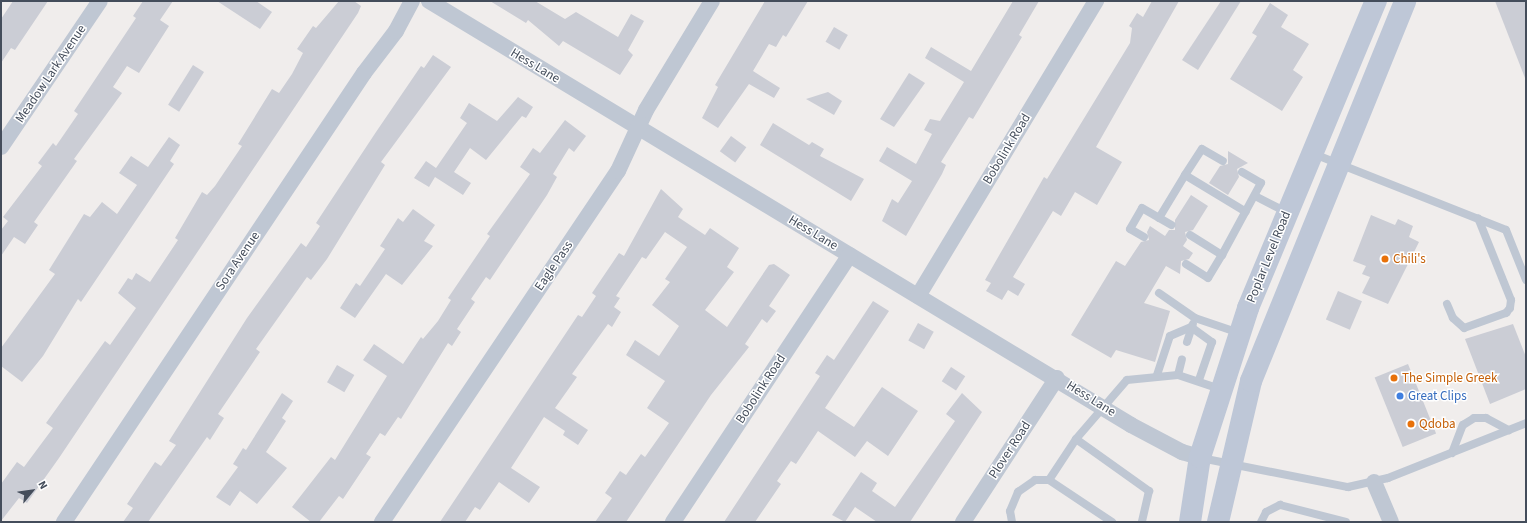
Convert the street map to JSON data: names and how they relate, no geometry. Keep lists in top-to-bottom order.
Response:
{
  "streets": {
    "main road": ["Poplar Level Road"],
    "street": [
      "Hess Lane",
      "Meadow Lark Avenue",
      "Bobolink Road",
      "Sora Avenue",
      "Eagle Pass",
      "Plover Road"
    ]
  },
  "crossings": [
    ["Hess Lane", "Bobolink Road"],
    ["Hess Lane", "Poplar Level Road"],
    ["Hess Lane", "Eagle Pass"],
    ["Hess Lane", "Plover Road"]
  ],
  "places": [
    "Chili's",
    "The Simple Greek",
    "Great Clips",
    "Qdoba"
  ],
  "north": "top right"
}
